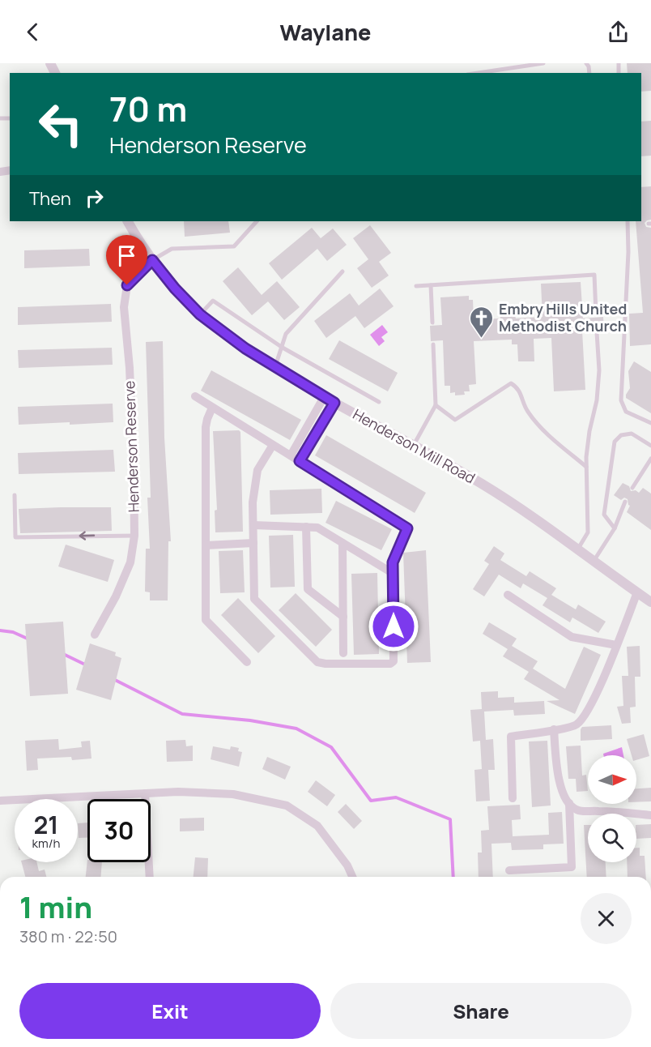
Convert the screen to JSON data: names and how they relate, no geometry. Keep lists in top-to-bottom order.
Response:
{
  "streets": {
    "street": ["Henderson Reserve", "Henderson Mill Road"]
  },
  "crossings": [
    ["Henderson Reserve", "Henderson Mill Road"]
  ],
  "places": {
    "church": ["Embry Hills United Methodist Church"]
  },
  "north": "right",
  "page": {
    "header": "Waylane",
    "turn": ["70 m", "Henderson Reserve"],
    "then": "Then",
    "speed": "21 km/h",
    "limit": "30",
    "heading": ["1 min", "380 m · 22:50"],
    "buttons": ["Exit", "Share"]
  }
}
